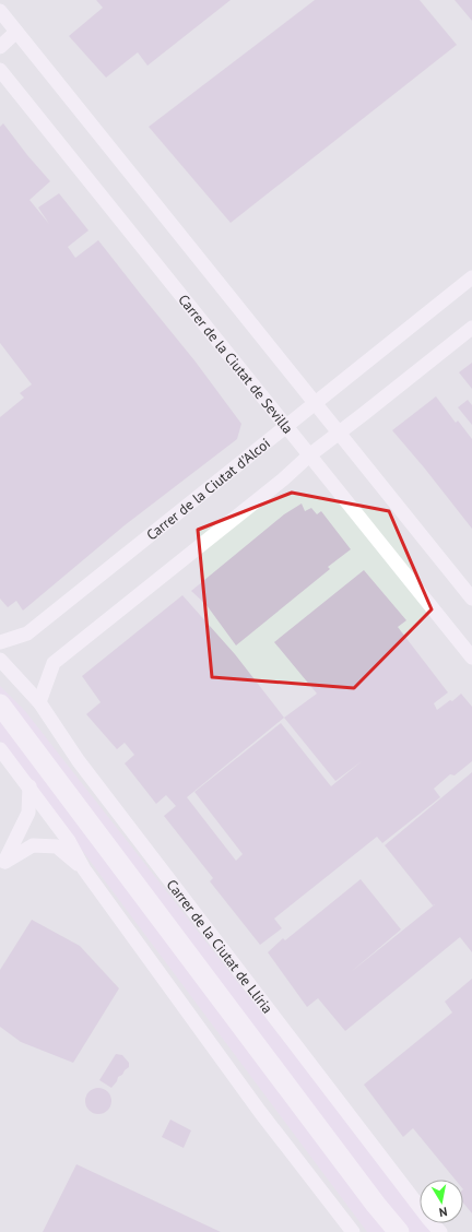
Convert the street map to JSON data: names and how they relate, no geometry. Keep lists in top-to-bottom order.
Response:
{
  "streets": {
    "street": ["Carrer de la Ciutat de Sevilla", "Carrer de la Ciutat d'Alcoi", "Carrer de la Ciutat de Llíria"]
  },
  "crossings": [
    ["Carrer de la Ciutat de Sevilla", "Carrer de la Ciutat d'Alcoi"]
  ],
  "north": "bottom"
}
